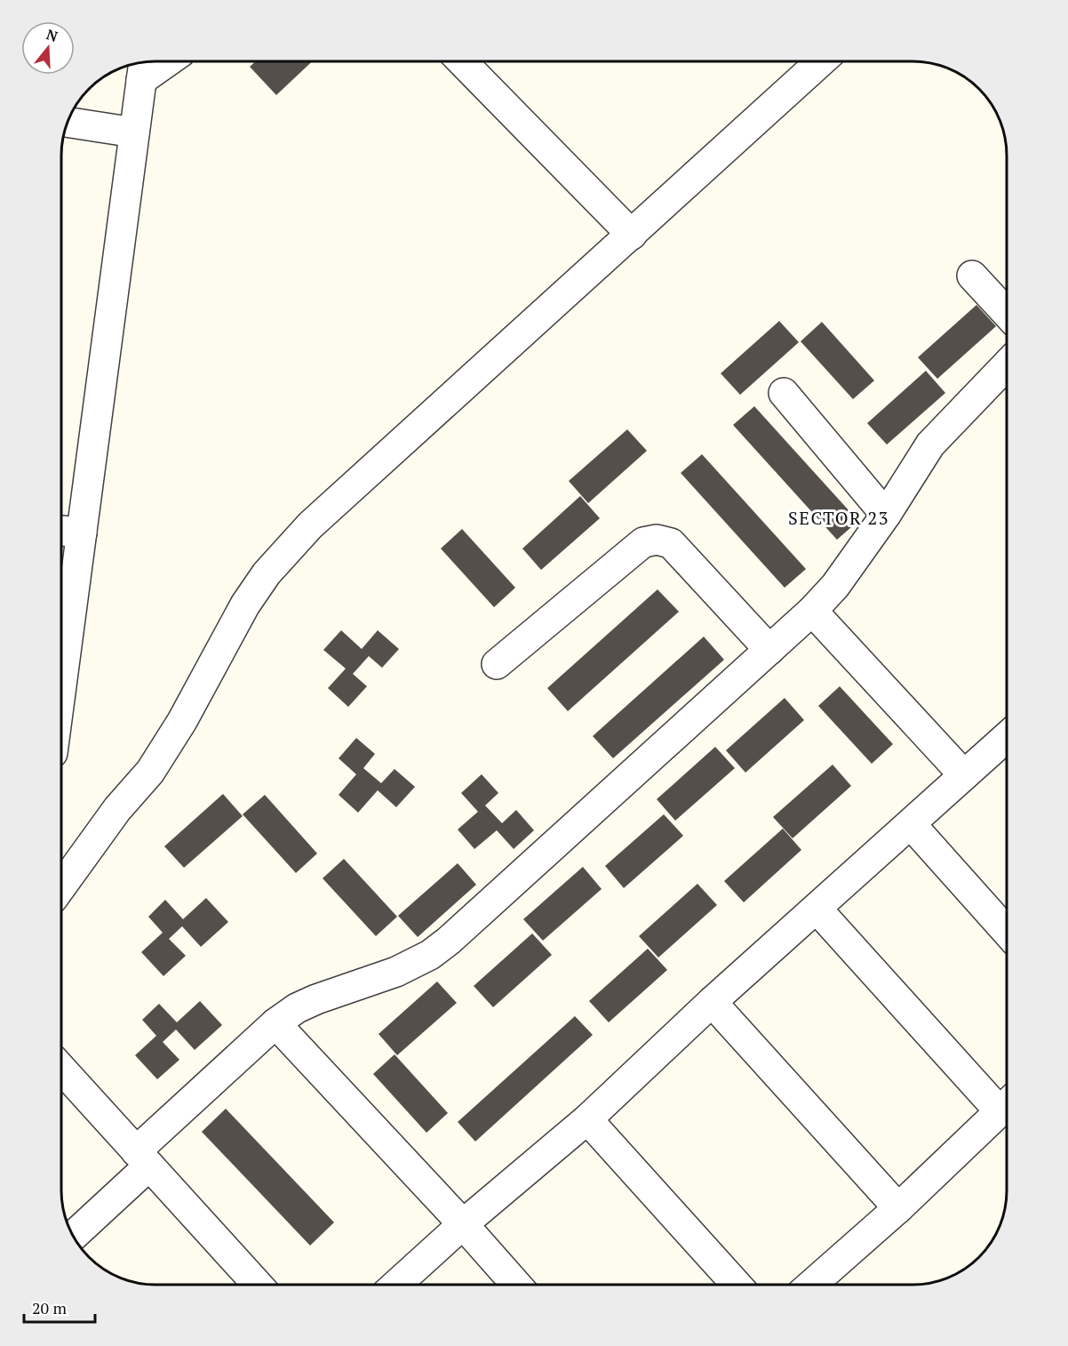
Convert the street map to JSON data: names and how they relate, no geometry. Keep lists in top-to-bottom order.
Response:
{
  "districts": ["SECTOR 23"],
  "scale_bar": "20 m",
  "north": "top"
}
